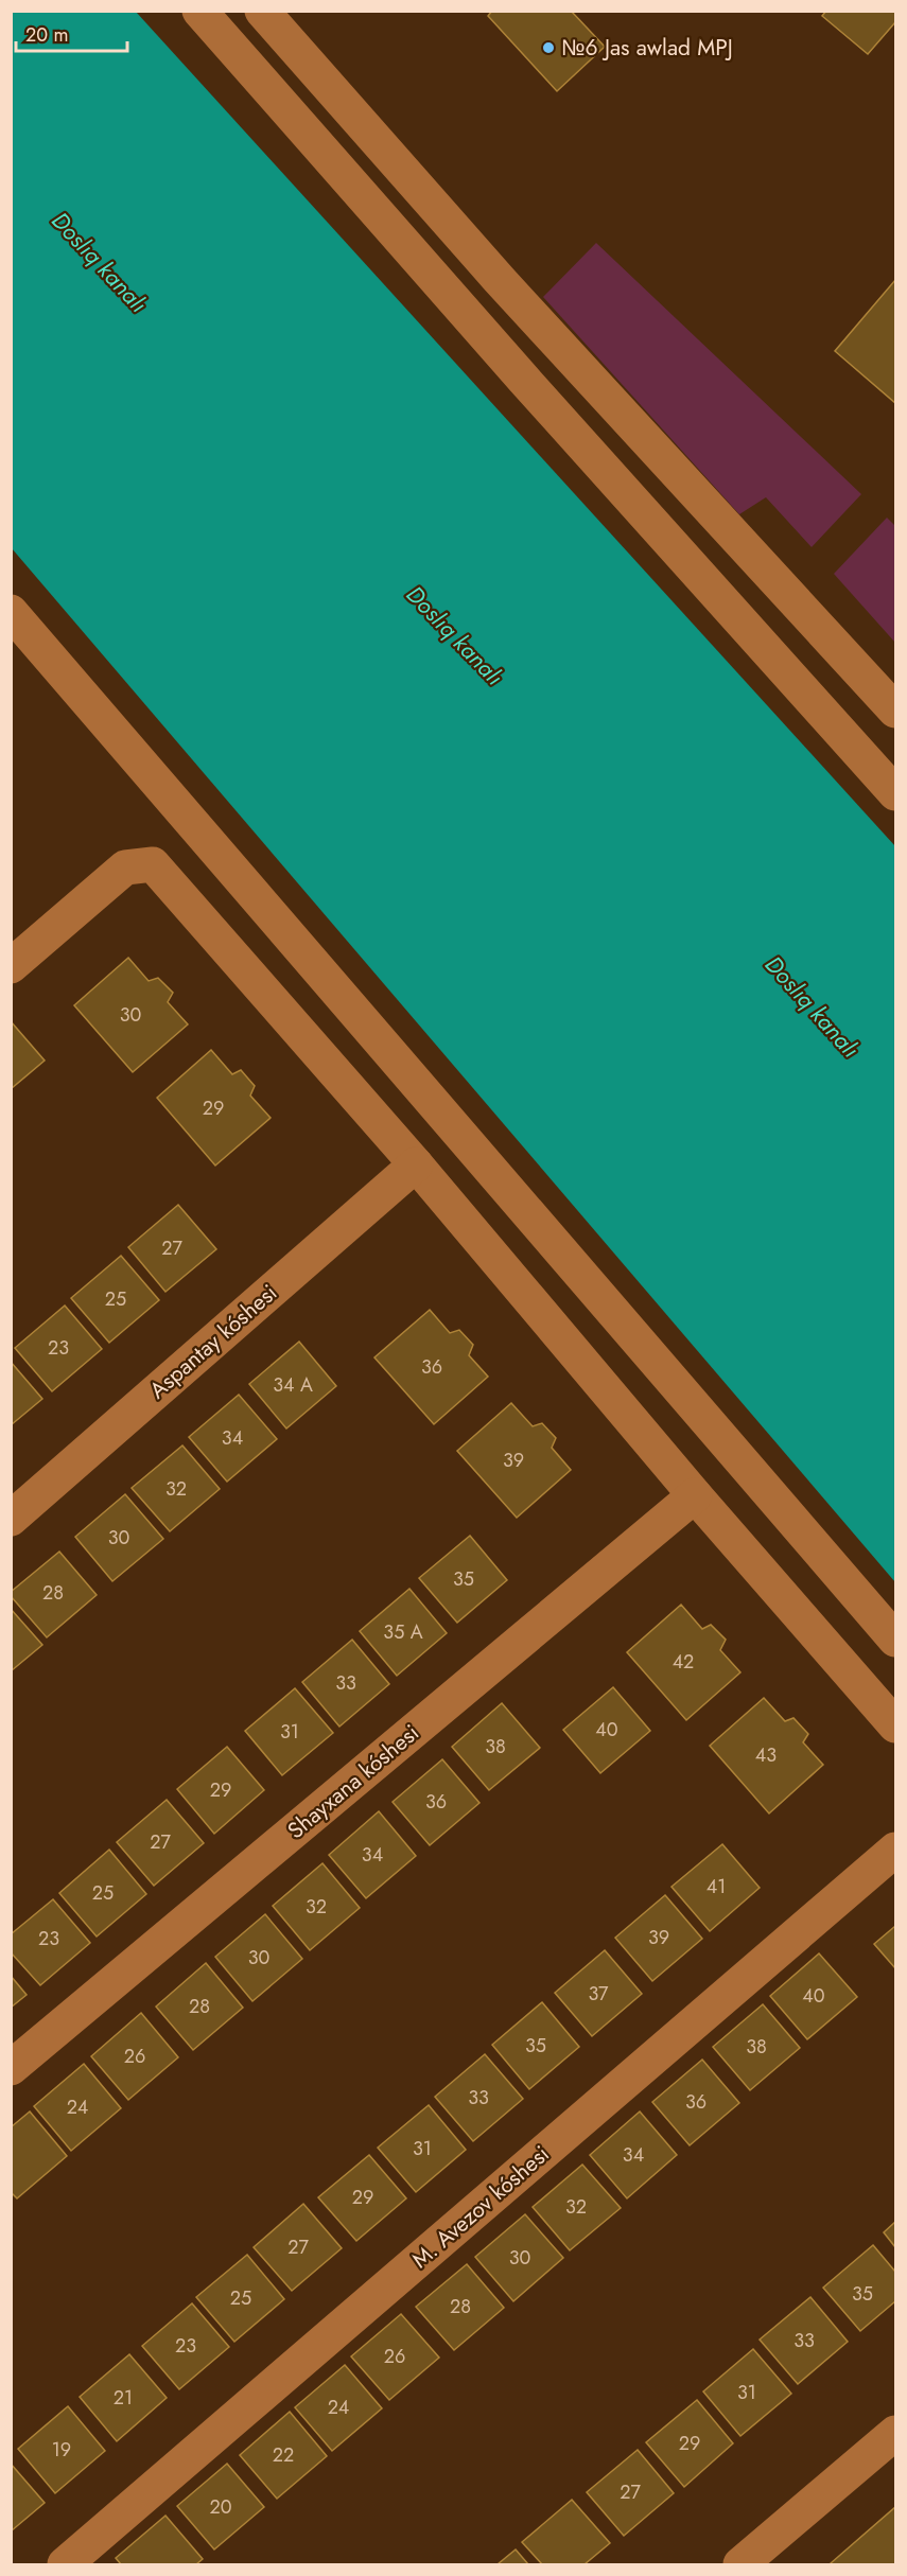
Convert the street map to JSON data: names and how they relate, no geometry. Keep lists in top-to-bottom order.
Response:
{
  "streets": {
    "street": ["Aspantay kóshesi", "Shayxana kóshesi", "M. Avezov kóshesi"]
  },
  "water": ["Doslıq kanalı"],
  "places": ["№6 Jas awlad MPJ"],
  "house_numbers": [
    "30",
    "29",
    "27",
    "25",
    "23",
    "36",
    "34 А",
    "34",
    "39",
    "32",
    "30",
    "35",
    "28",
    "35 А",
    "42",
    "33",
    "40",
    "31",
    "38",
    "43",
    "29",
    "36",
    "27",
    "34",
    "41",
    "25",
    "32",
    "39",
    "23",
    "30",
    "37",
    "40",
    "28",
    "35",
    "38",
    "26",
    "33",
    "36",
    "24",
    "31",
    "34",
    "29",
    "32",
    "27",
    "30",
    "35",
    "25",
    "28",
    "33",
    "23",
    "26",
    "31",
    "21",
    "24",
    "29",
    "19",
    "22",
    "27",
    "20"
  ],
  "scale_bar": "20 m"
}
